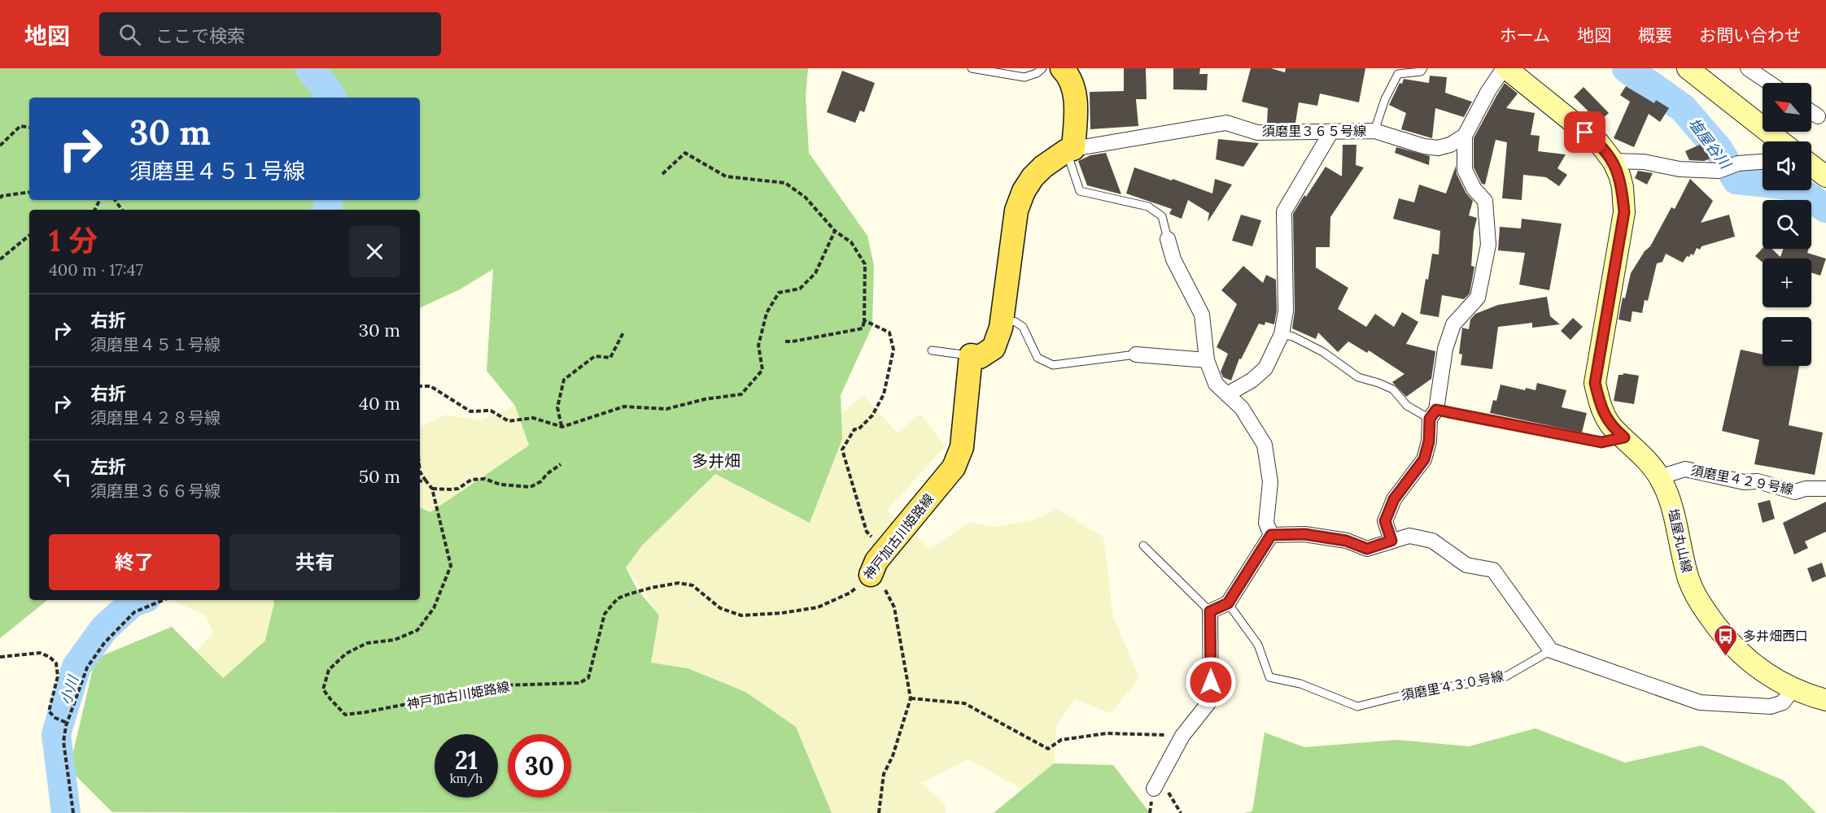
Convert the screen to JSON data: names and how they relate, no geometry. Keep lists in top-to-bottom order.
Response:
{
  "streets": {
    "main road": ["神戸加古川姫路線"],
    "street": ["須磨里３６５号線", "須磨里４２９号線", "塩屋丸山線"],
    "lane": ["須磨里４３０号線"]
  },
  "crossings": [
    ["須磨里４２９号線", "塩屋丸山線"]
  ],
  "districts": ["多井畑"],
  "water": ["塩屋谷川", "小川"],
  "places": {
    "bus stop": ["多井畑西口"]
  },
  "north": "top left",
  "page": {
    "header": "地図",
    "search": "ここで検索",
    "nav": [
      "ホーム",
      "地図",
      "概要",
      "お問い合わせ"
    ],
    "map_buttons": ["+", "−"],
    "turn": ["30 m", "須磨里４５１号線"],
    "heading": ["1 分", "400 m · 17:47"],
    "list": [
      {
        "name": "右折",
        "note": "須磨里４５１号線",
        "value": "30 m"
      },
      {
        "name": "右折",
        "note": "須磨里４２８号線",
        "value": "40 m"
      },
      {
        "name": "左折",
        "note": "須磨里３６６号線",
        "value": "50 m"
      }
    ],
    "buttons": ["終了", "共有"],
    "speed": "21 km/h",
    "limit": "30"
  }
}
